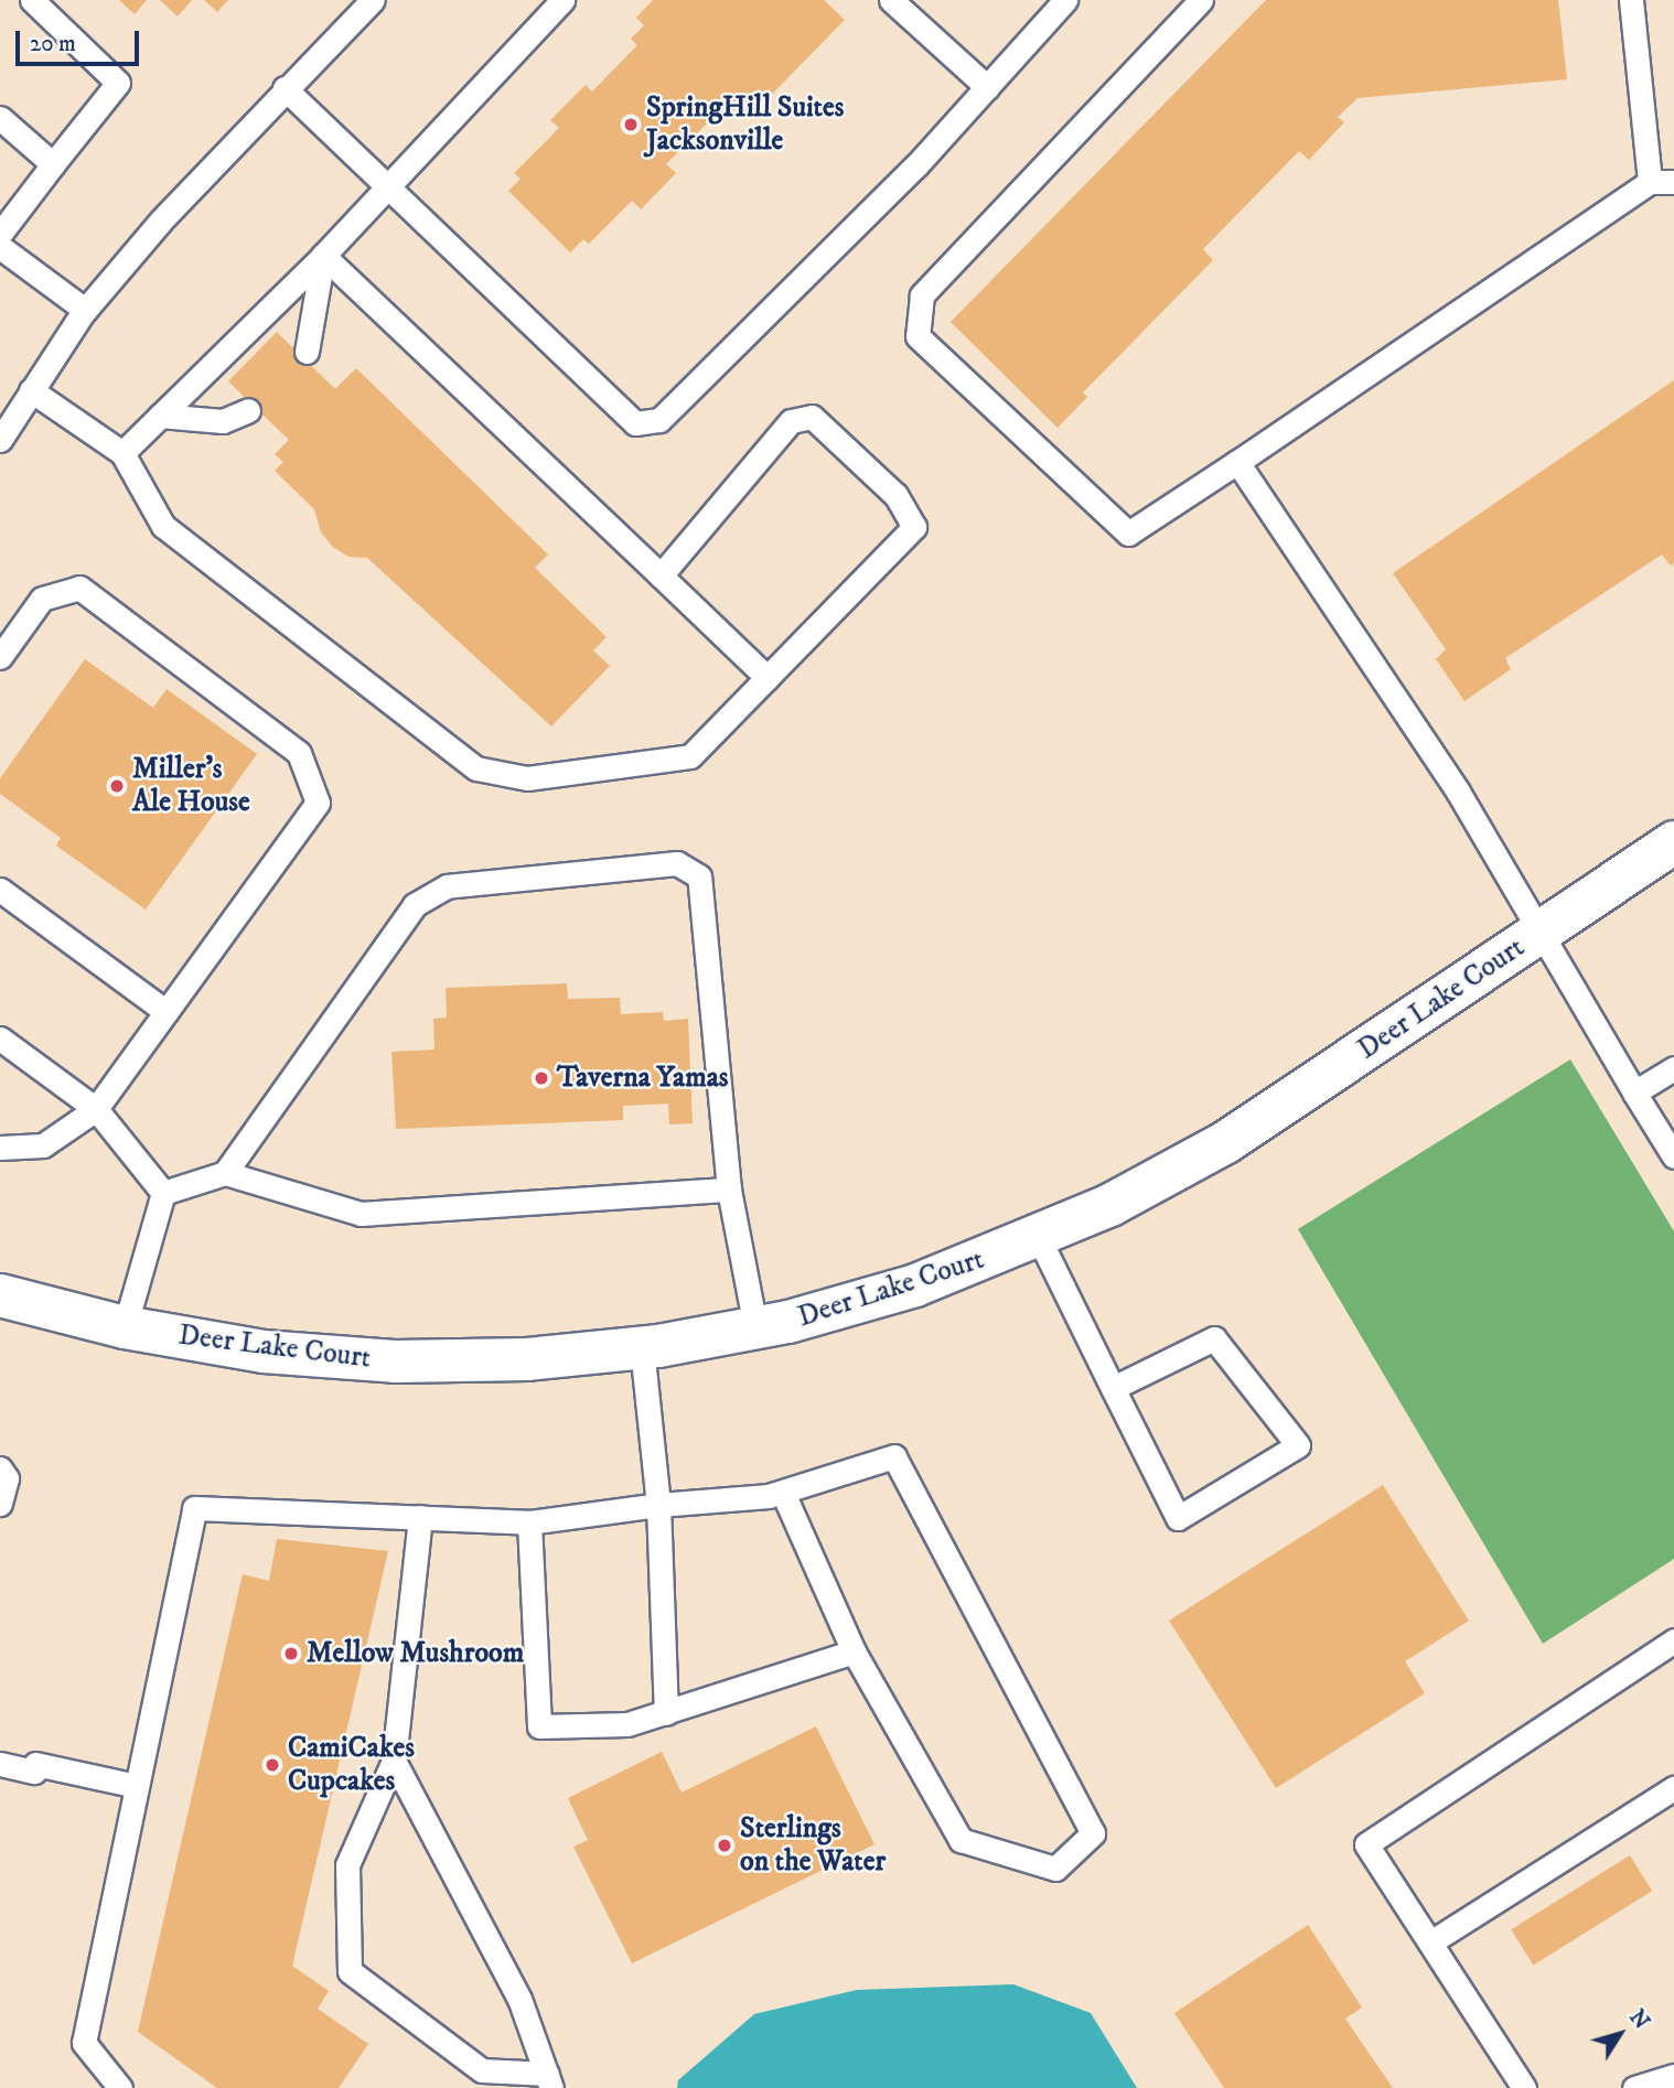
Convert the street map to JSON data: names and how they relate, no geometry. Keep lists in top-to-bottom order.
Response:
{
  "streets": {
    "street": ["Deer Lake Court"]
  },
  "places": [
    "SpringHill Suites Jacksonville",
    "Miller's Ale House",
    "Taverna Yamas",
    "Mellow Mushroom",
    "CamiCakes Cupcakes",
    "Sterlings on the Water"
  ],
  "scale_bar": "20 m",
  "north": "top right"
}
